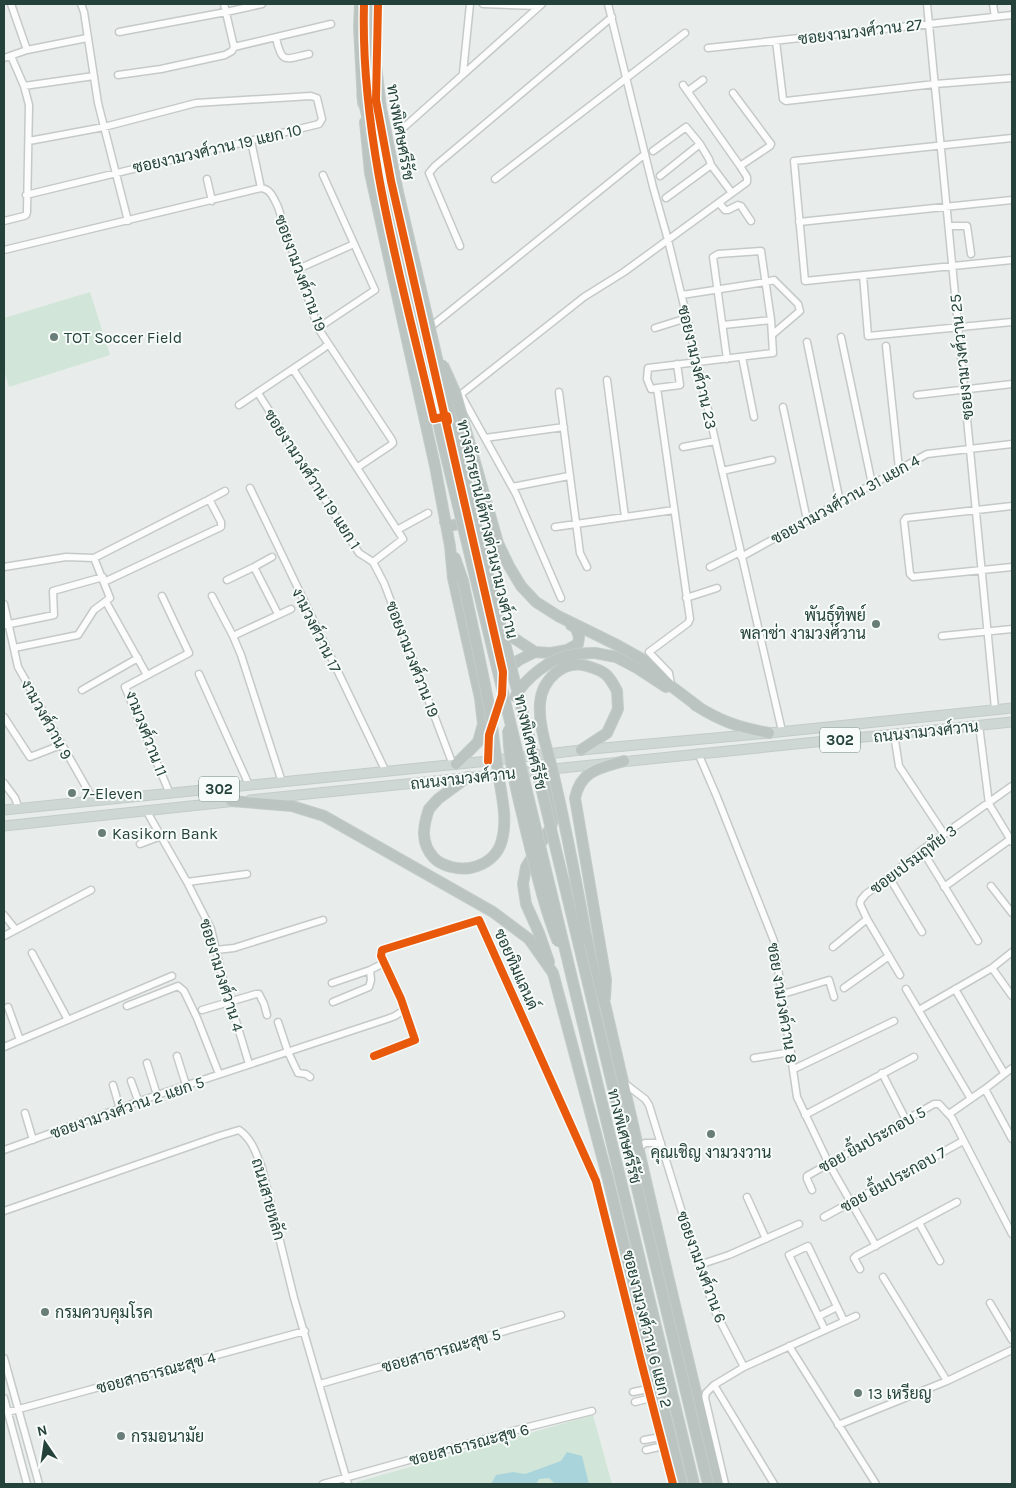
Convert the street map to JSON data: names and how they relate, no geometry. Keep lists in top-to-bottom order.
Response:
{
  "streets": {
    "highway": ["ทางพิเศษศรีรัช"],
    "main road": ["ถนนงามวงศ์วาน", "302"],
    "street": [
      "ซอยงามวงศ์วาน 27",
      "ซอยงามวงศ์วาน 19 แยก 10",
      "ซอยงามวงศ์วาน 19",
      "ซอยงามวงศ์วาน 25",
      "ซอยงามวงศ์วาน 23",
      "ซอยงามวงศ์วาน 19 แยก 1",
      "ซอยงามวงศ์วาน 31 แยก 4",
      "งามวงศ์วาน 17",
      "งามวงศ์วาน 9",
      "งามวงศ์วาน 11",
      "ซอยเปรมฤทัย 3",
      "ซอยทิมแลนด์",
      "ซอยงามวงศ์วาน 4",
      "ซอย งามวงค์วาน 8",
      "ซอยงามวงศ์วาน 2 แยก 5",
      "ซอย ยิ้มประกอบ 5",
      "ซอย ยิ้มประกอบ 7",
      "ถนนสายหลัก",
      "ซอยงามวงศ์วาน 6",
      "ซอยงามวงศ์วาน 6 แยก 2",
      "ซอยสาธารณะสุข 5",
      "ซอยสาธารณะสุข 4",
      "ซอยสาธารณะสุข 6"
    ],
    "cycle path": ["ทางจักรยานใต้ทางด่วนงามวงศ์วาน"]
  },
  "crossings": [
    ["ซอยงามวงศ์วาน 27", "ซอยงามวงศ์วาน 25"],
    ["ซอยงามวงศ์วาน 19", "ซอยงามวงศ์วาน 19 แยก 1"],
    ["ซอยงามวงศ์วาน 19", "ถนนงามวงศ์วาน"],
    ["ซอยงามวงศ์วาน 25", "ซอยงามวงศ์วาน 31 แยก 4"],
    ["ซอยงามวงศ์วาน 25", "ถนนงามวงศ์วาน"],
    ["ซอยงามวงศ์วาน 23", "ซอยงามวงศ์วาน 31 แยก 4"],
    ["ซอยงามวงศ์วาน 23", "ถนนงามวงศ์วาน"],
    ["งามวงศ์วาน 17", "ถนนงามวงศ์วาน"],
    ["งามวงศ์วาน 9", "ถนนงามวงศ์วาน"],
    ["ถนนงามวงศ์วาน", "งามวงศ์วาน 11"],
    ["ถนนงามวงศ์วาน", "ซอยงามวงศ์วาน 4"],
    ["ถนนงามวงศ์วาน", "ซอย งามวงค์วาน 8"],
    ["ซอยทิมแลนด์", "ซอยงามวงศ์วาน 6 แยก 2"],
    ["ซอยงามวงศ์วาน 4", "ซอยงามวงศ์วาน 2 แยก 5"],
    ["ซอย งามวงค์วาน 8", "ซอย ยิ้มประกอบ 5"],
    ["ซอย งามวงค์วาน 8", "ซอย ยิ้มประกอบ 7"],
    ["ถนนสายหลัก", "ซอยสาธารณะสุข 5"],
    ["ถนนสายหลัก", "ซอยสาธารณะสุข 4"],
    ["ถนนสายหลัก", "ซอยสาธารณะสุข 6"]
  ],
  "places": [
    "TOT Soccer Field",
    "พันธุ์ทิพย์ พลาซ่า งามวงศ์วาน",
    "7-Eleven",
    "Kasikorn Bank",
    "คุณเชิญ งามวงวาน",
    "กรมควบคุมโรค",
    "13 เหรียญ",
    "กรมอนามัย"
  ],
  "north": "top"
}
